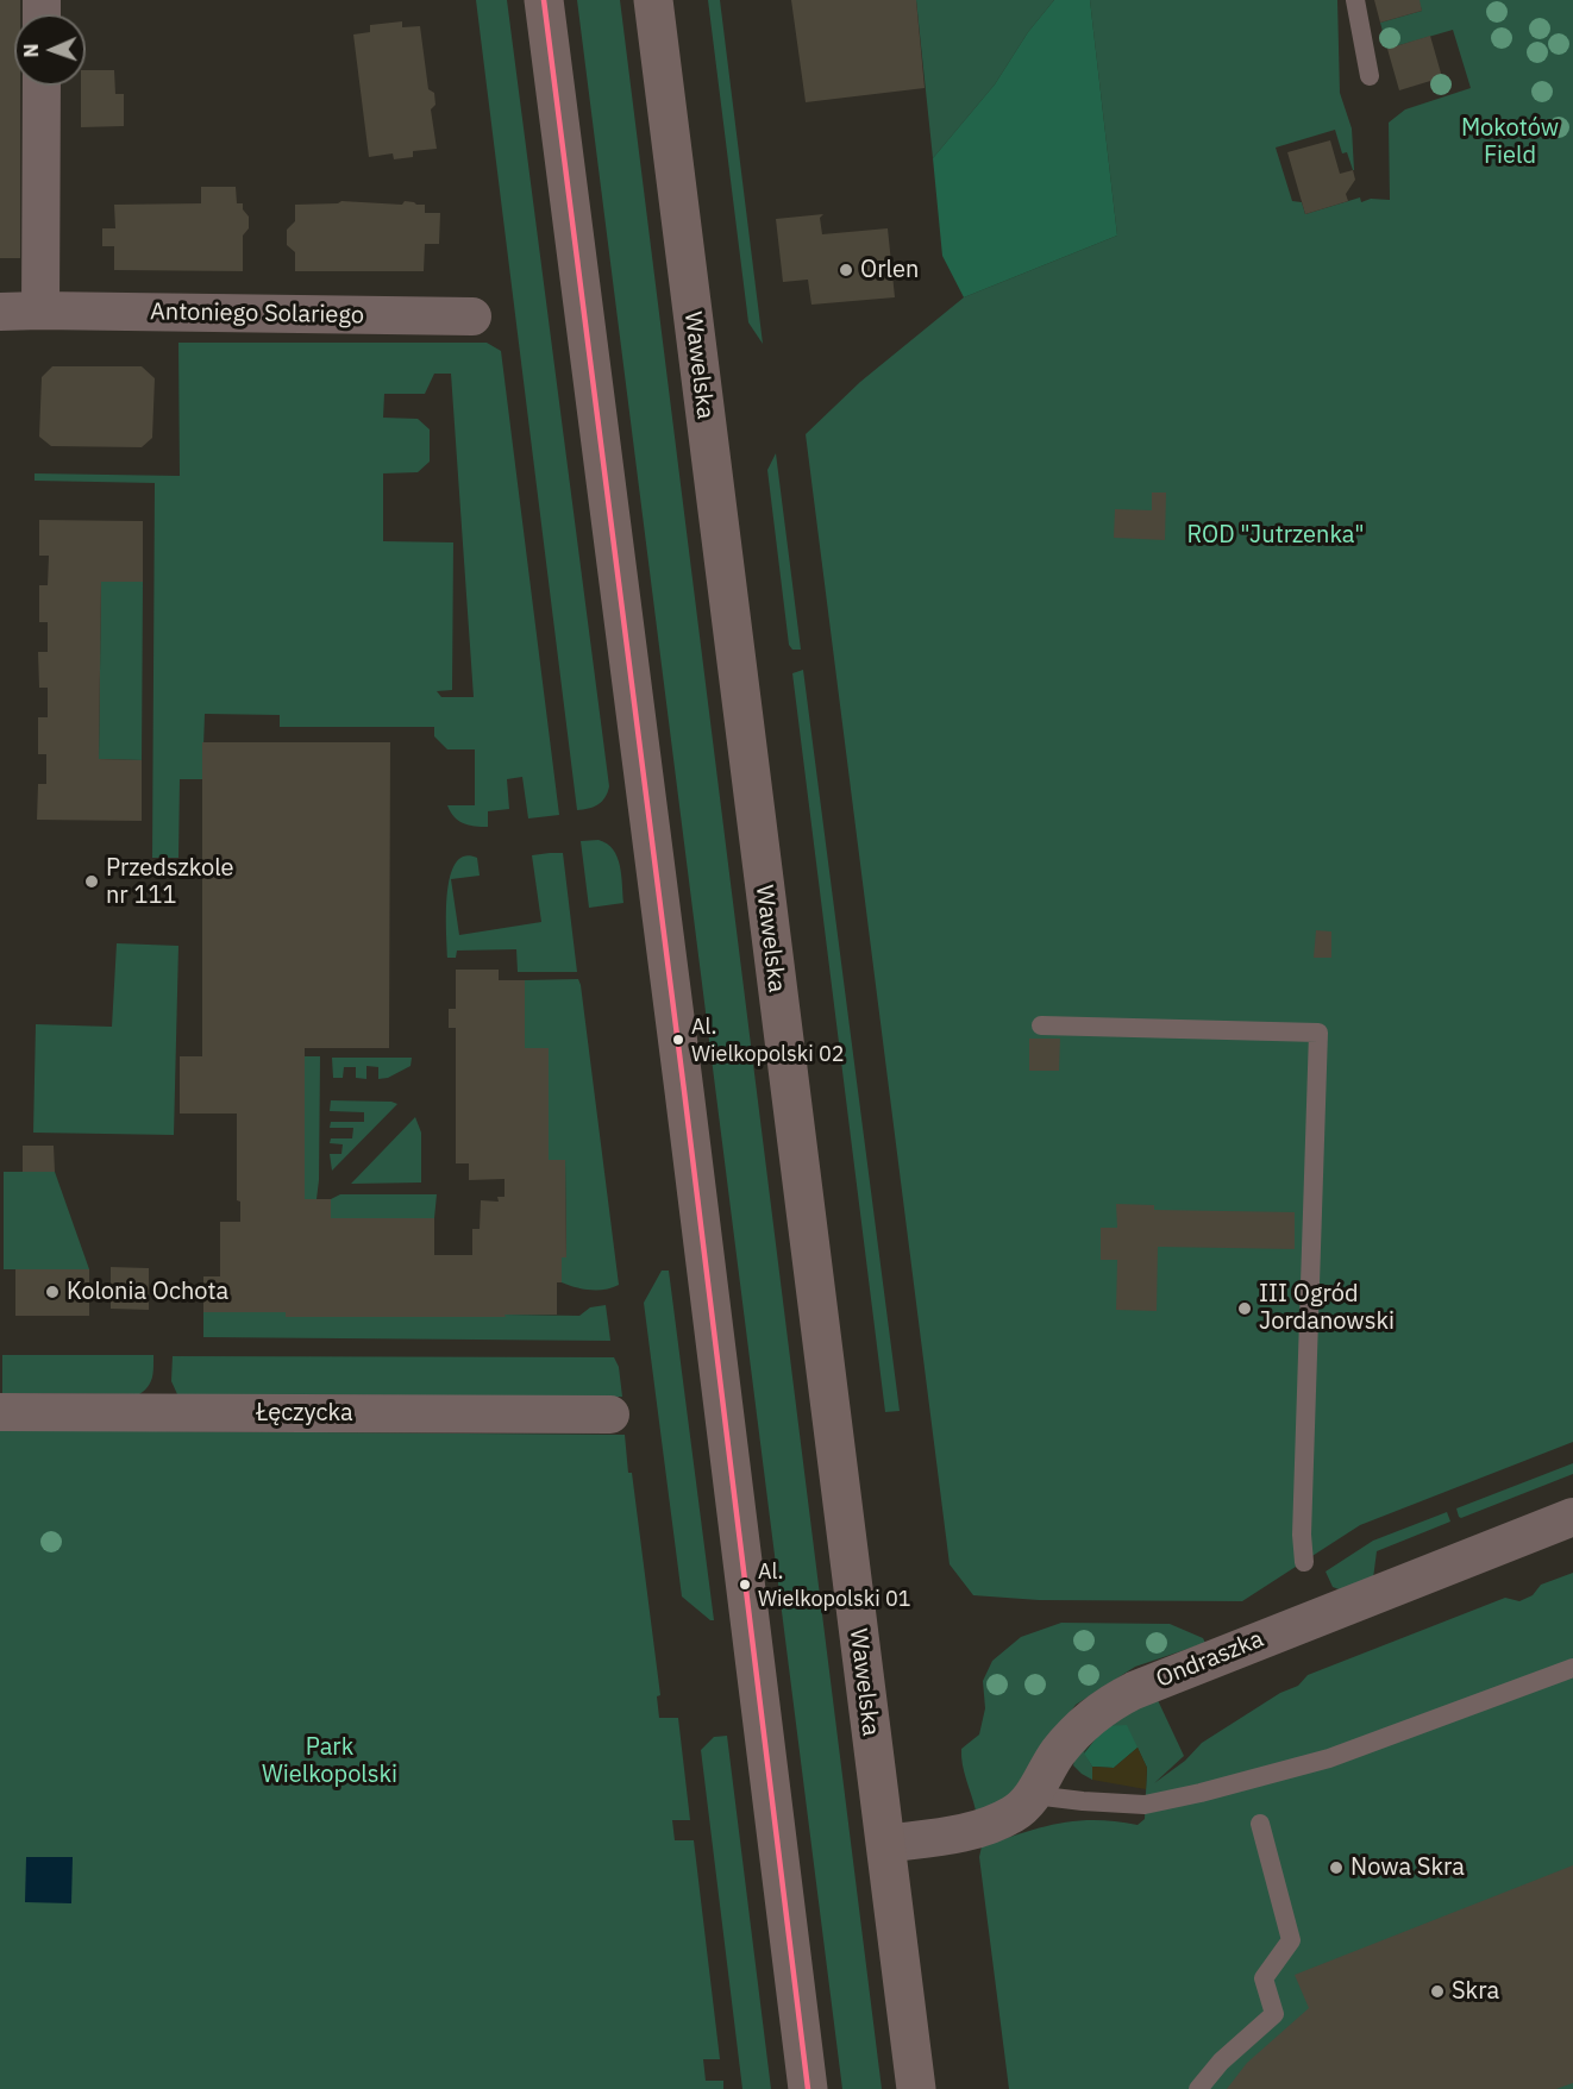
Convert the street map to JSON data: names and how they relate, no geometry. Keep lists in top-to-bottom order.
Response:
{
  "streets": {
    "main road": ["Wawelska"],
    "street": ["Antoniego Solariego", "Łęczycka", "Ondraszka"]
  },
  "crossings": [
    ["Wawelska", "Ondraszka"]
  ],
  "parks": ["Mokotów Field", "ROD \"Jutrzenka\"", "Park Wielkopolski"],
  "places": [
    "Orlen",
    "Przedszkole nr 111",
    "Al. Wielkopolski 02",
    "Kolonia Ochota",
    "III Ogród Jordanowski",
    "Al. Wielkopolski 01",
    "Nowa Skra",
    "Skra"
  ],
  "north": "left"
}
